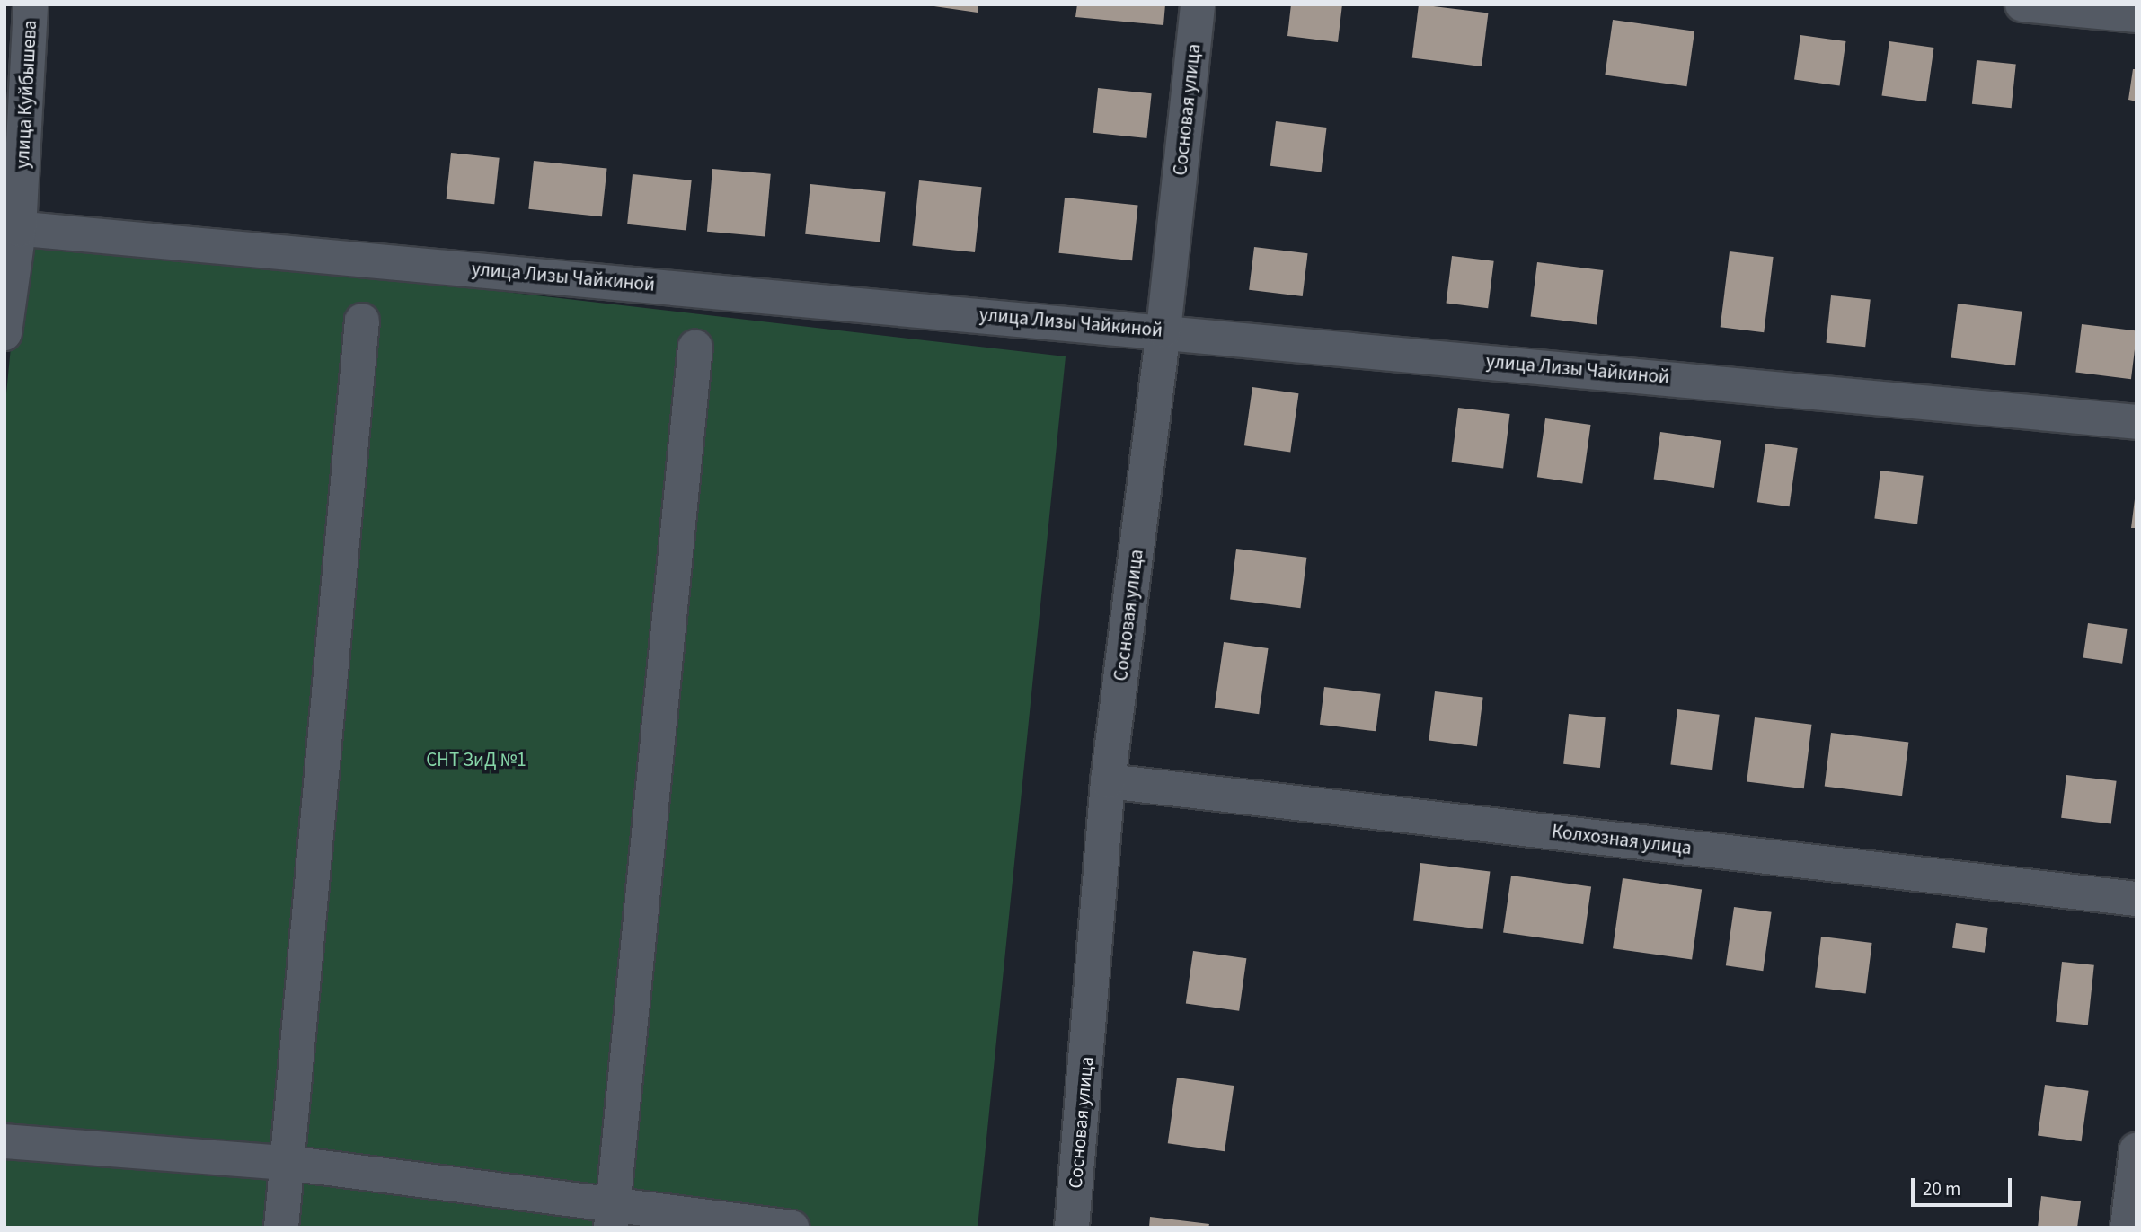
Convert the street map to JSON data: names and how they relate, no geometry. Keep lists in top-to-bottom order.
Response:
{
  "streets": {
    "street": [
      "улица Куйбышева",
      "Сосновая улица",
      "улица Лизы Чайкиной",
      "Колхозная улица"
    ]
  },
  "crossings": [
    ["улица Куйбышева", "улица Лизы Чайкиной"],
    ["Сосновая улица", "улица Лизы Чайкиной"],
    ["Сосновая улица", "Колхозная улица"]
  ],
  "parks": ["СНТ ЗиД №1"],
  "scale_bar": "20 m"
}
